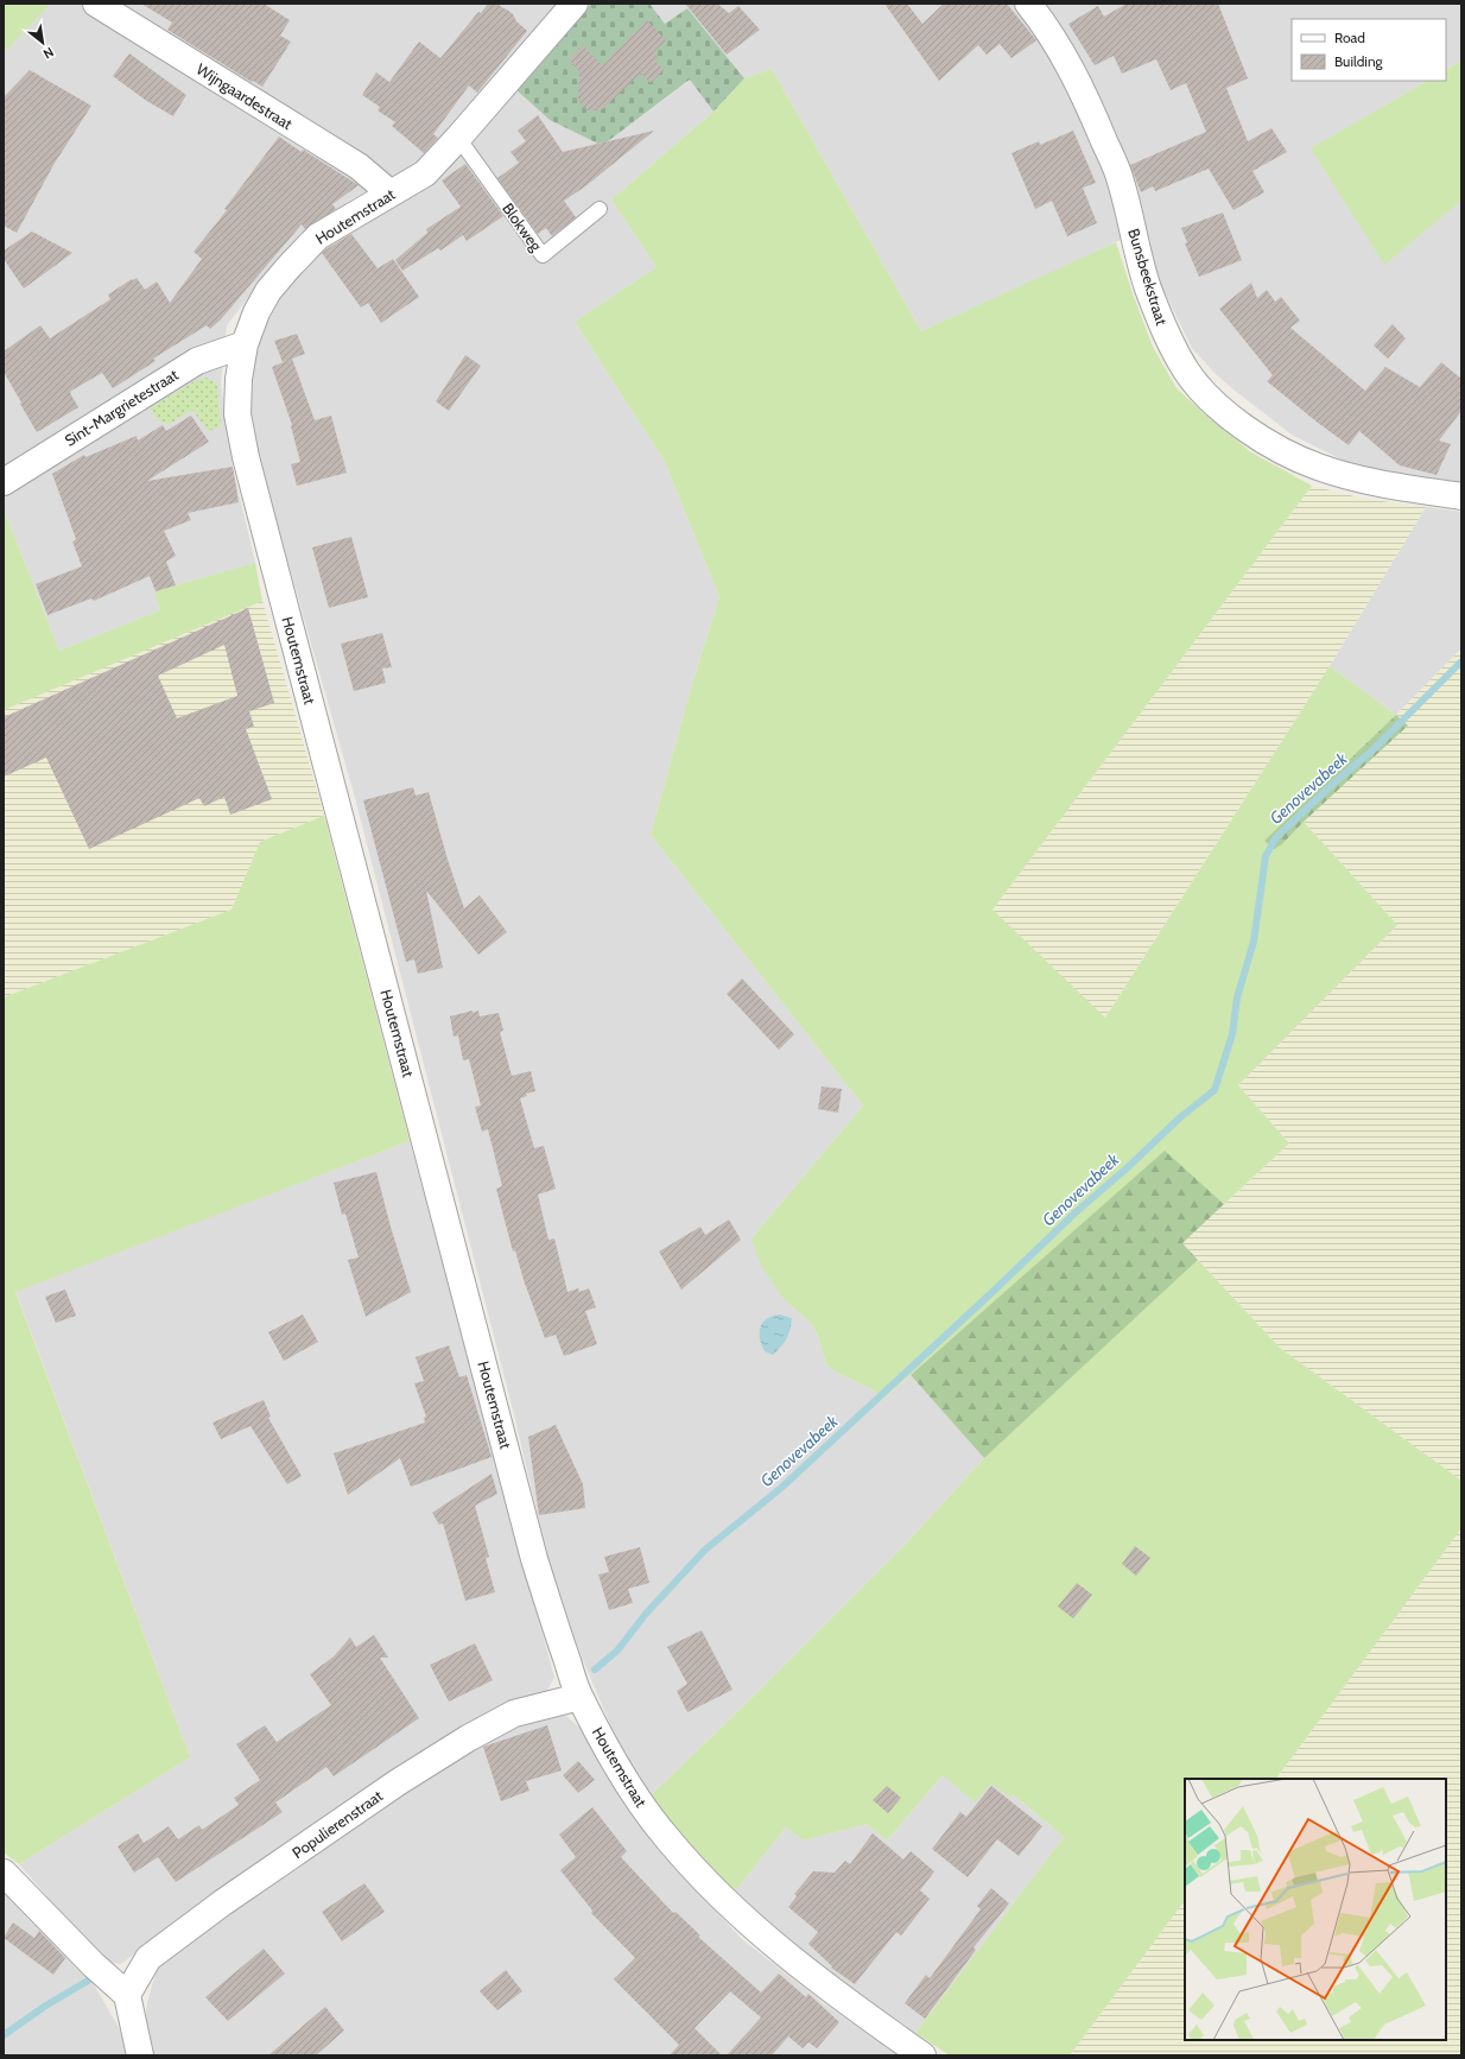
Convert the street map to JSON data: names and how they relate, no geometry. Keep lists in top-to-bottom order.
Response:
{
  "streets": {
    "street": [
      "Wijngaardestraat",
      "Houtemstraat",
      "Bunsbeekstraat",
      "Sint-Margrietestraat",
      "Populierenstraat"
    ],
    "lane": ["Blokweg"]
  },
  "crossings": [
    ["Wijngaardestraat", "Houtemstraat"],
    ["Houtemstraat", "Blokweg"],
    ["Houtemstraat", "Sint-Margrietestraat"],
    ["Houtemstraat", "Populierenstraat"]
  ],
  "water": ["Genovevabeek"],
  "legend": ["Road", "Building"],
  "north": "bottom right"
}
